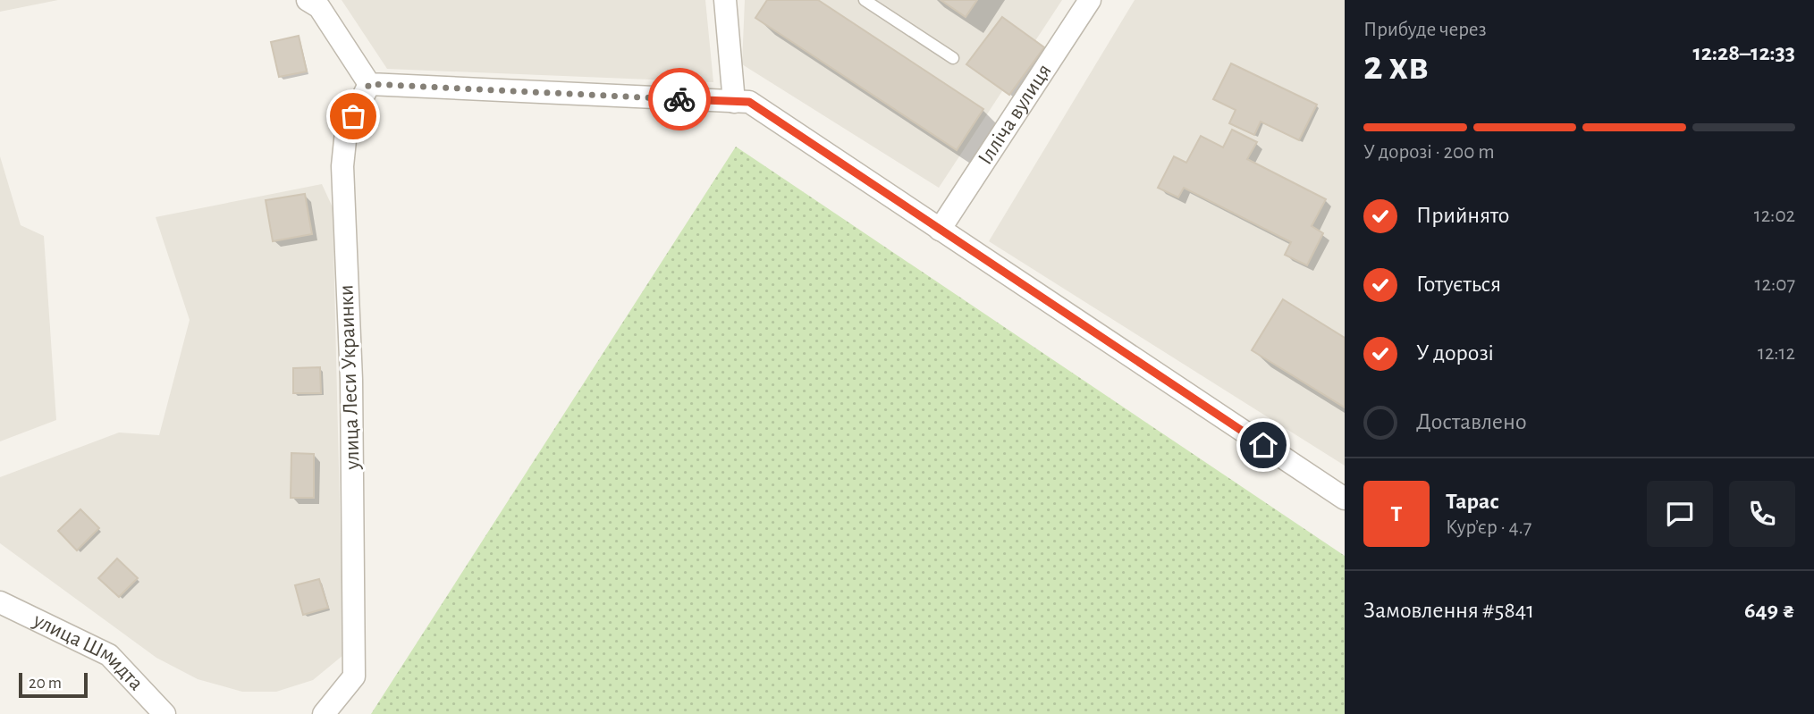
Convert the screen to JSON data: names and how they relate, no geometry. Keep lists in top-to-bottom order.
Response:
{
  "streets": {
    "street": ["Ілліча вулиця", "улица Леси Украинки", "улица Шмидта"]
  },
  "scale_bar": "20 m",
  "page": {
    "heading": ["2 хв", "Прибуде через", "12:28–12:33"],
    "panel": [
      "Тарас",
      "Кур’єр · 4.7",
      "Замовлення #5841",
      "649 ₴"
    ],
    "bar": "У дорозі · 200 m",
    "list": [
      ["Прийнято", "12:02"],
      ["Готується", "12:07"],
      ["У дорозі", "12:12"],
      "Доставлено"
    ],
    "round": "Т",
    "scale": "20 m"
  }
}
